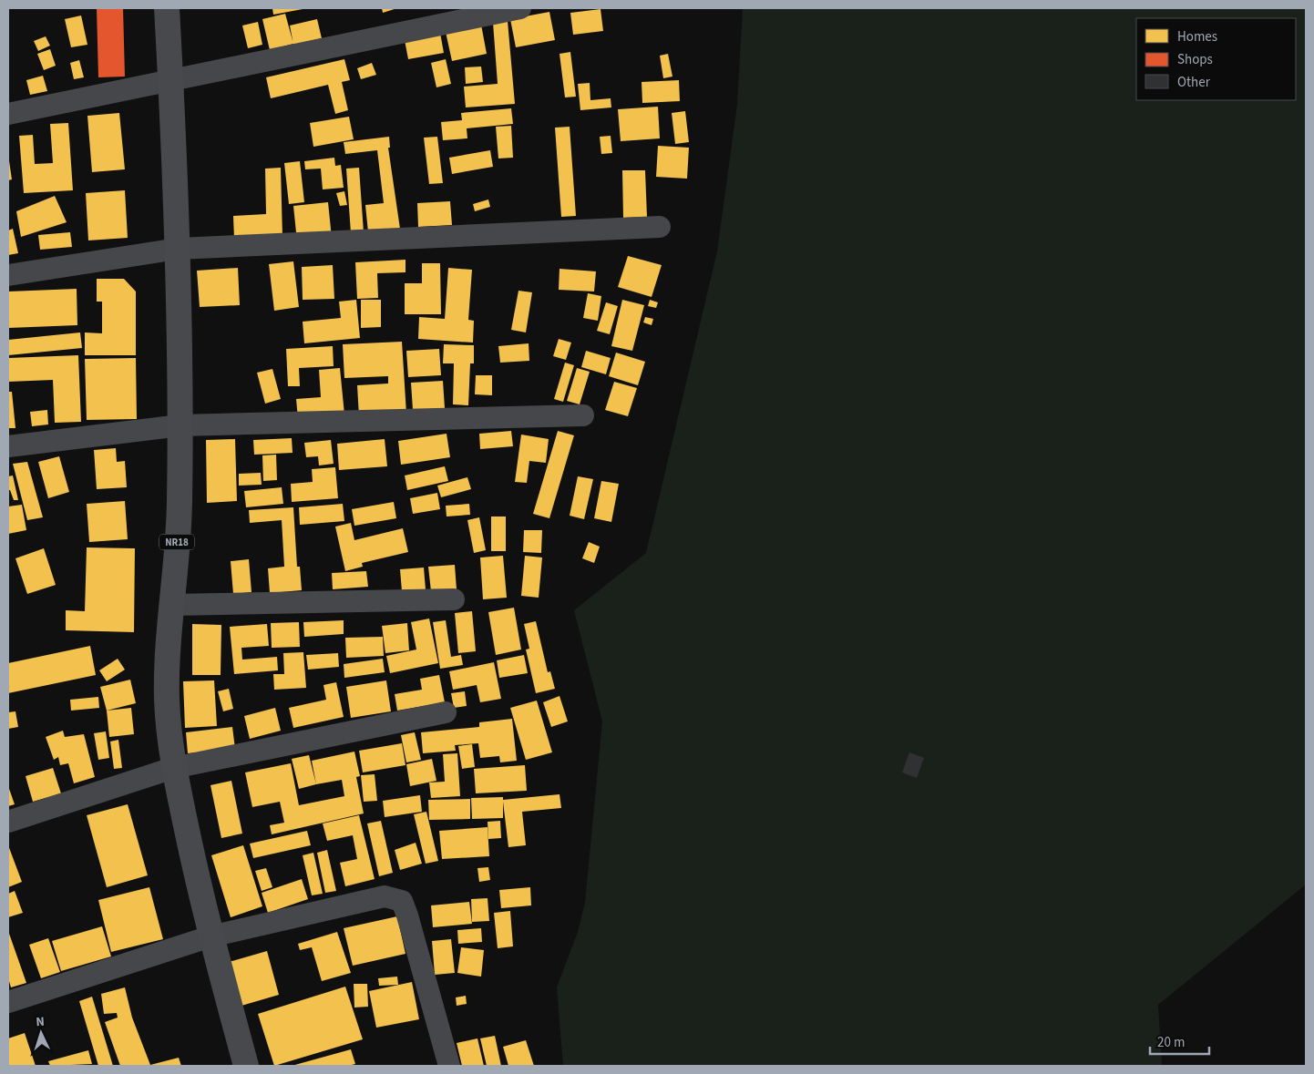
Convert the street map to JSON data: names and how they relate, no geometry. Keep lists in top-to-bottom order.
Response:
{
  "streets": {
    "main road": ["NR18"]
  },
  "legend": ["Homes", "Shops", "Other"],
  "scale_bar": "20 m",
  "north": "top"
}
